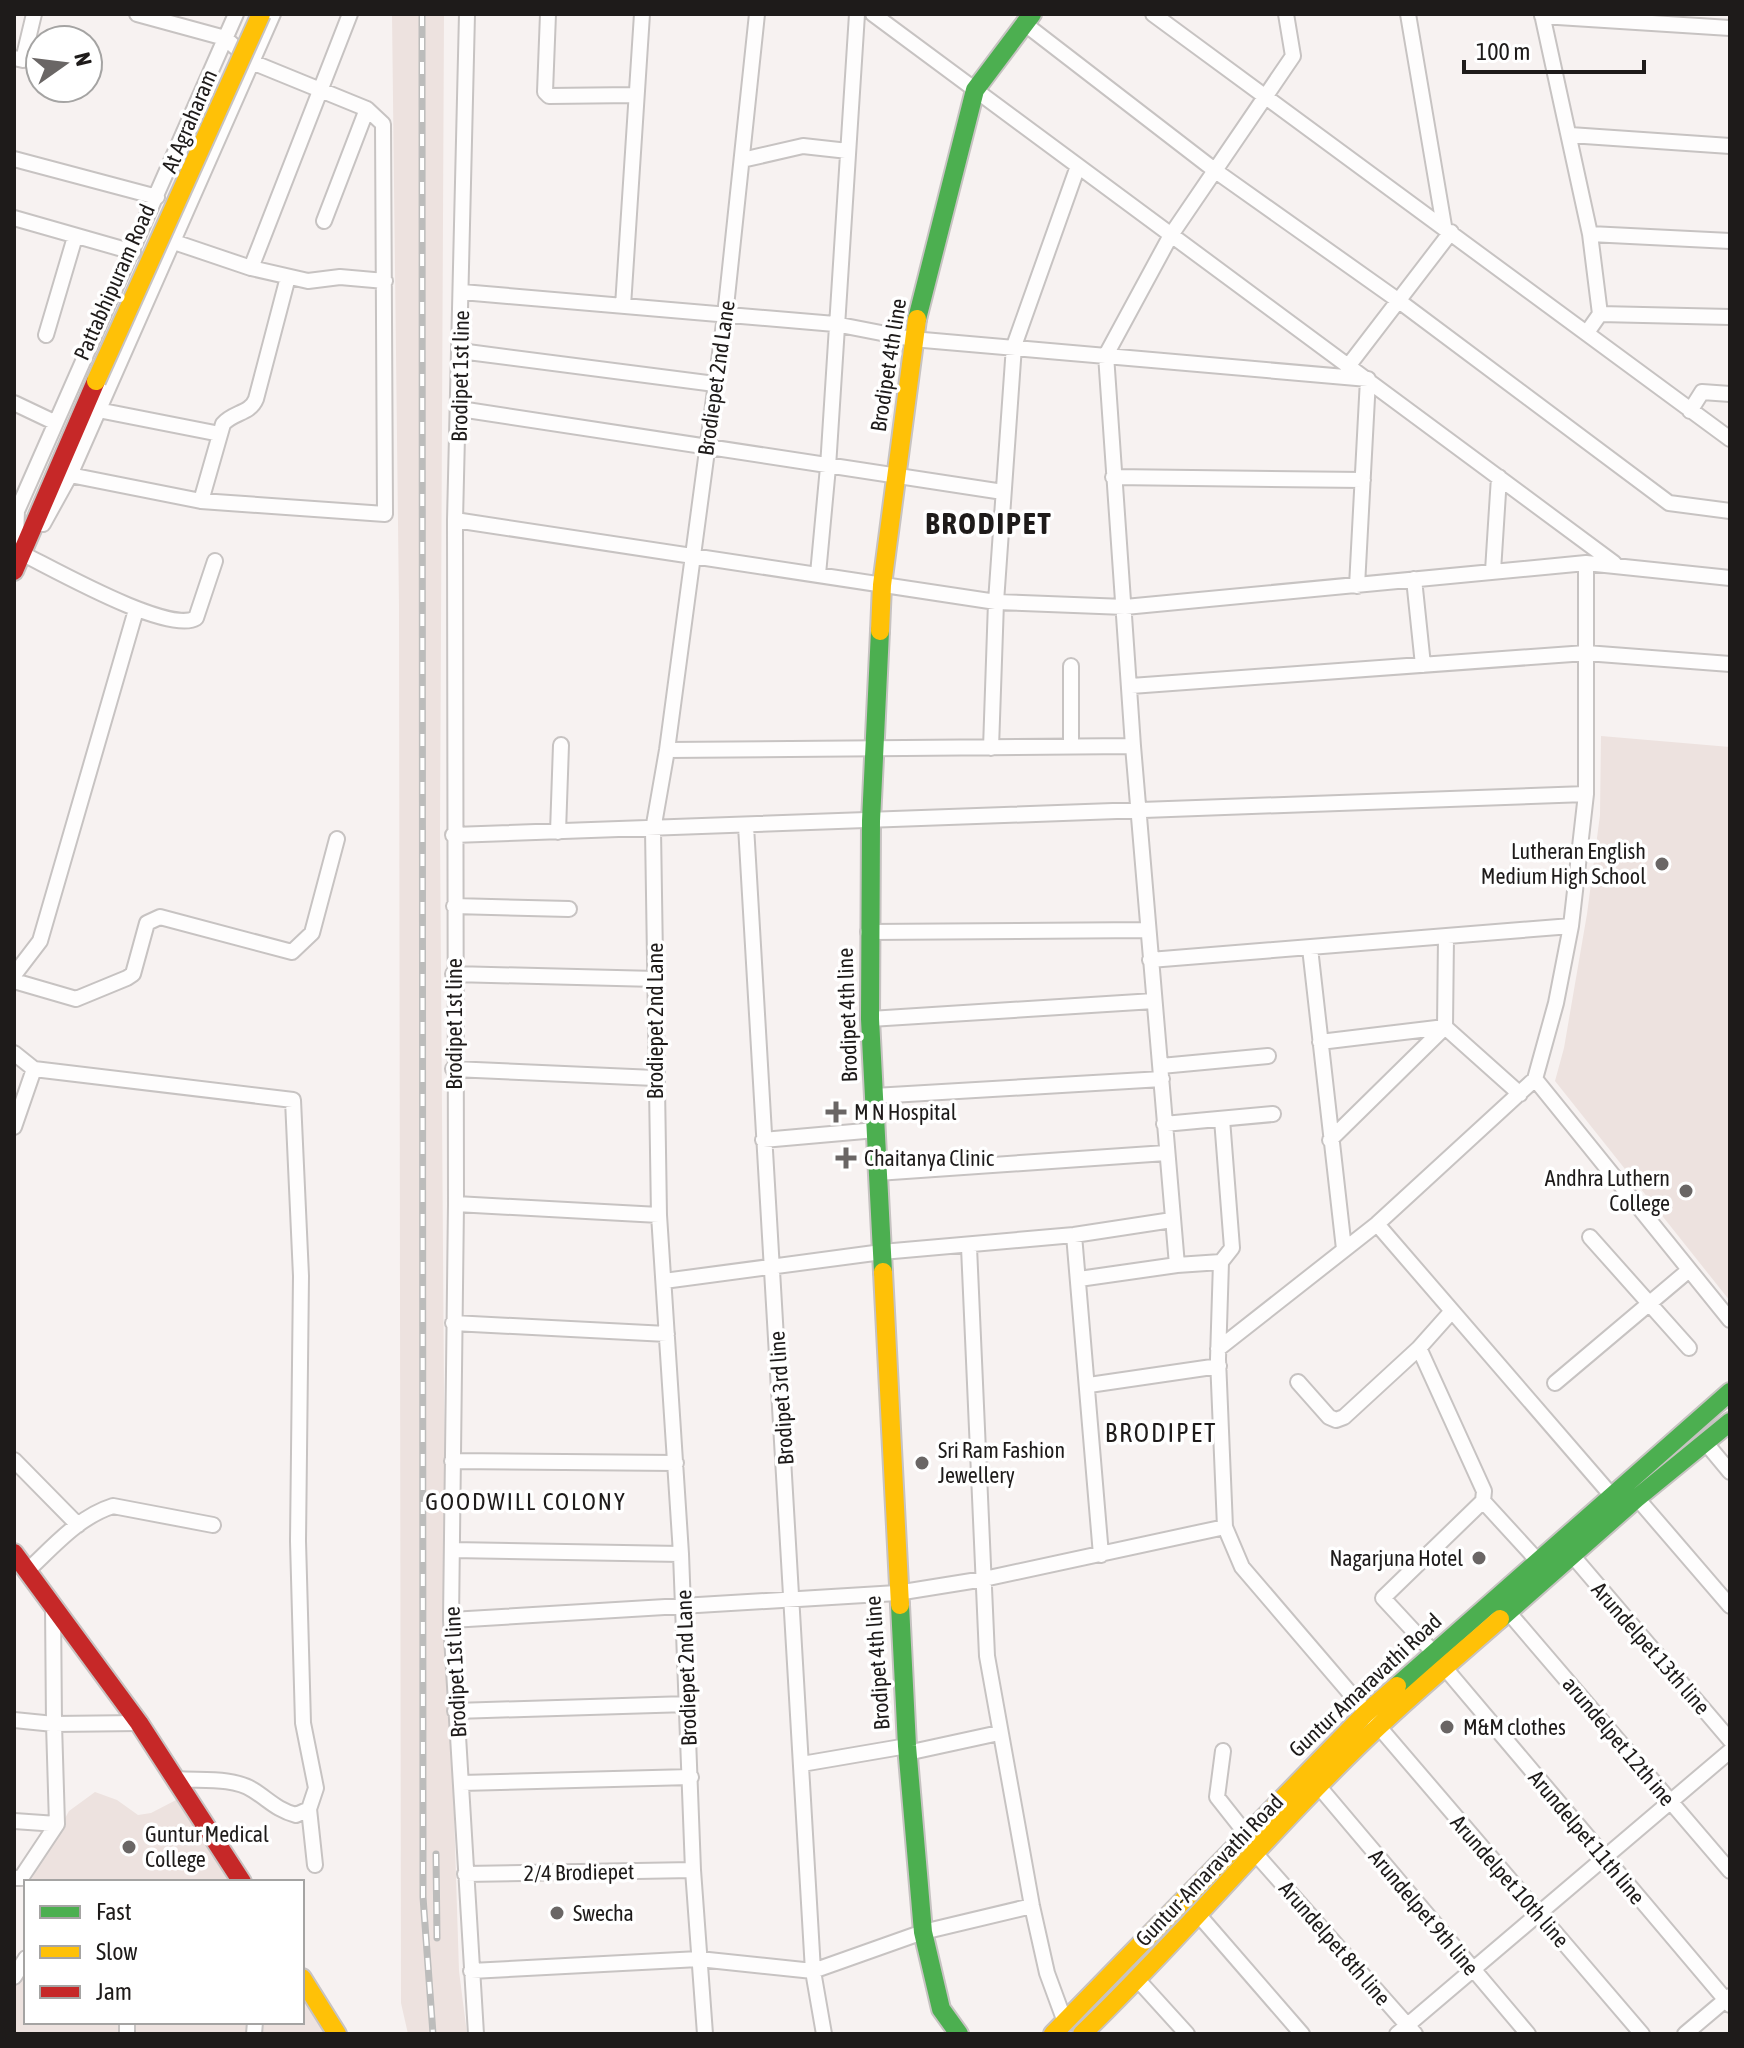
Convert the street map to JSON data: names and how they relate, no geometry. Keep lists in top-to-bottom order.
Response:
{
  "streets": {
    "street": [
      "At Agraharam",
      "Pattabhipuram Road",
      "Brodipet 4th line",
      "Brodipet 1st line",
      "Brodiepet 2nd Lane",
      "Brodipet 3rd line",
      "Arundelpet 13th line",
      "Guntur Amaravathi Road",
      "arundelpet 12th ine",
      "Arundelpet 11th line",
      "Guntur-Amaravathi Road",
      "2/4 Brodiepet",
      "Arundelpet 10th line",
      "Arundelpet 9th line",
      "Arundelpet 8th line"
    ]
  },
  "crossings": [
    ["At Agraharam", "Pattabhipuram Road"],
    ["Brodipet 1st line", "2/4 Brodiepet"],
    ["Brodiepet 2nd Lane", "2/4 Brodiepet"],
    ["Guntur Amaravathi Road", "arundelpet 12th ine"],
    ["Guntur Amaravathi Road", "Arundelpet 11th line"],
    ["Guntur Amaravathi Road", "Guntur-Amaravathi Road"],
    ["Guntur Amaravathi Road", "Arundelpet 10th line"],
    ["Guntur-Amaravathi Road", "Arundelpet 10th line"],
    ["Guntur-Amaravathi Road", "Arundelpet 9th line"],
    ["Guntur-Amaravathi Road", "Arundelpet 8th line"]
  ],
  "districts": ["BRODIPET", "BRODIPET", "GOODWILL COLONY"],
  "places": {
    "other": [
      "Lutheran English Medium High School",
      "Andhra Luthern College",
      "Sri Ram Fashion Jewellery",
      "Nagarjuna Hotel",
      "M&M clothes",
      "Guntur Medical College",
      "Swecha"
    ],
    "health": ["M N Hospital", "Chaitanya Clinic"]
  },
  "legend": ["Fast", "Slow", "Jam"],
  "scale_bar": "100 m",
  "north": "right"
}
